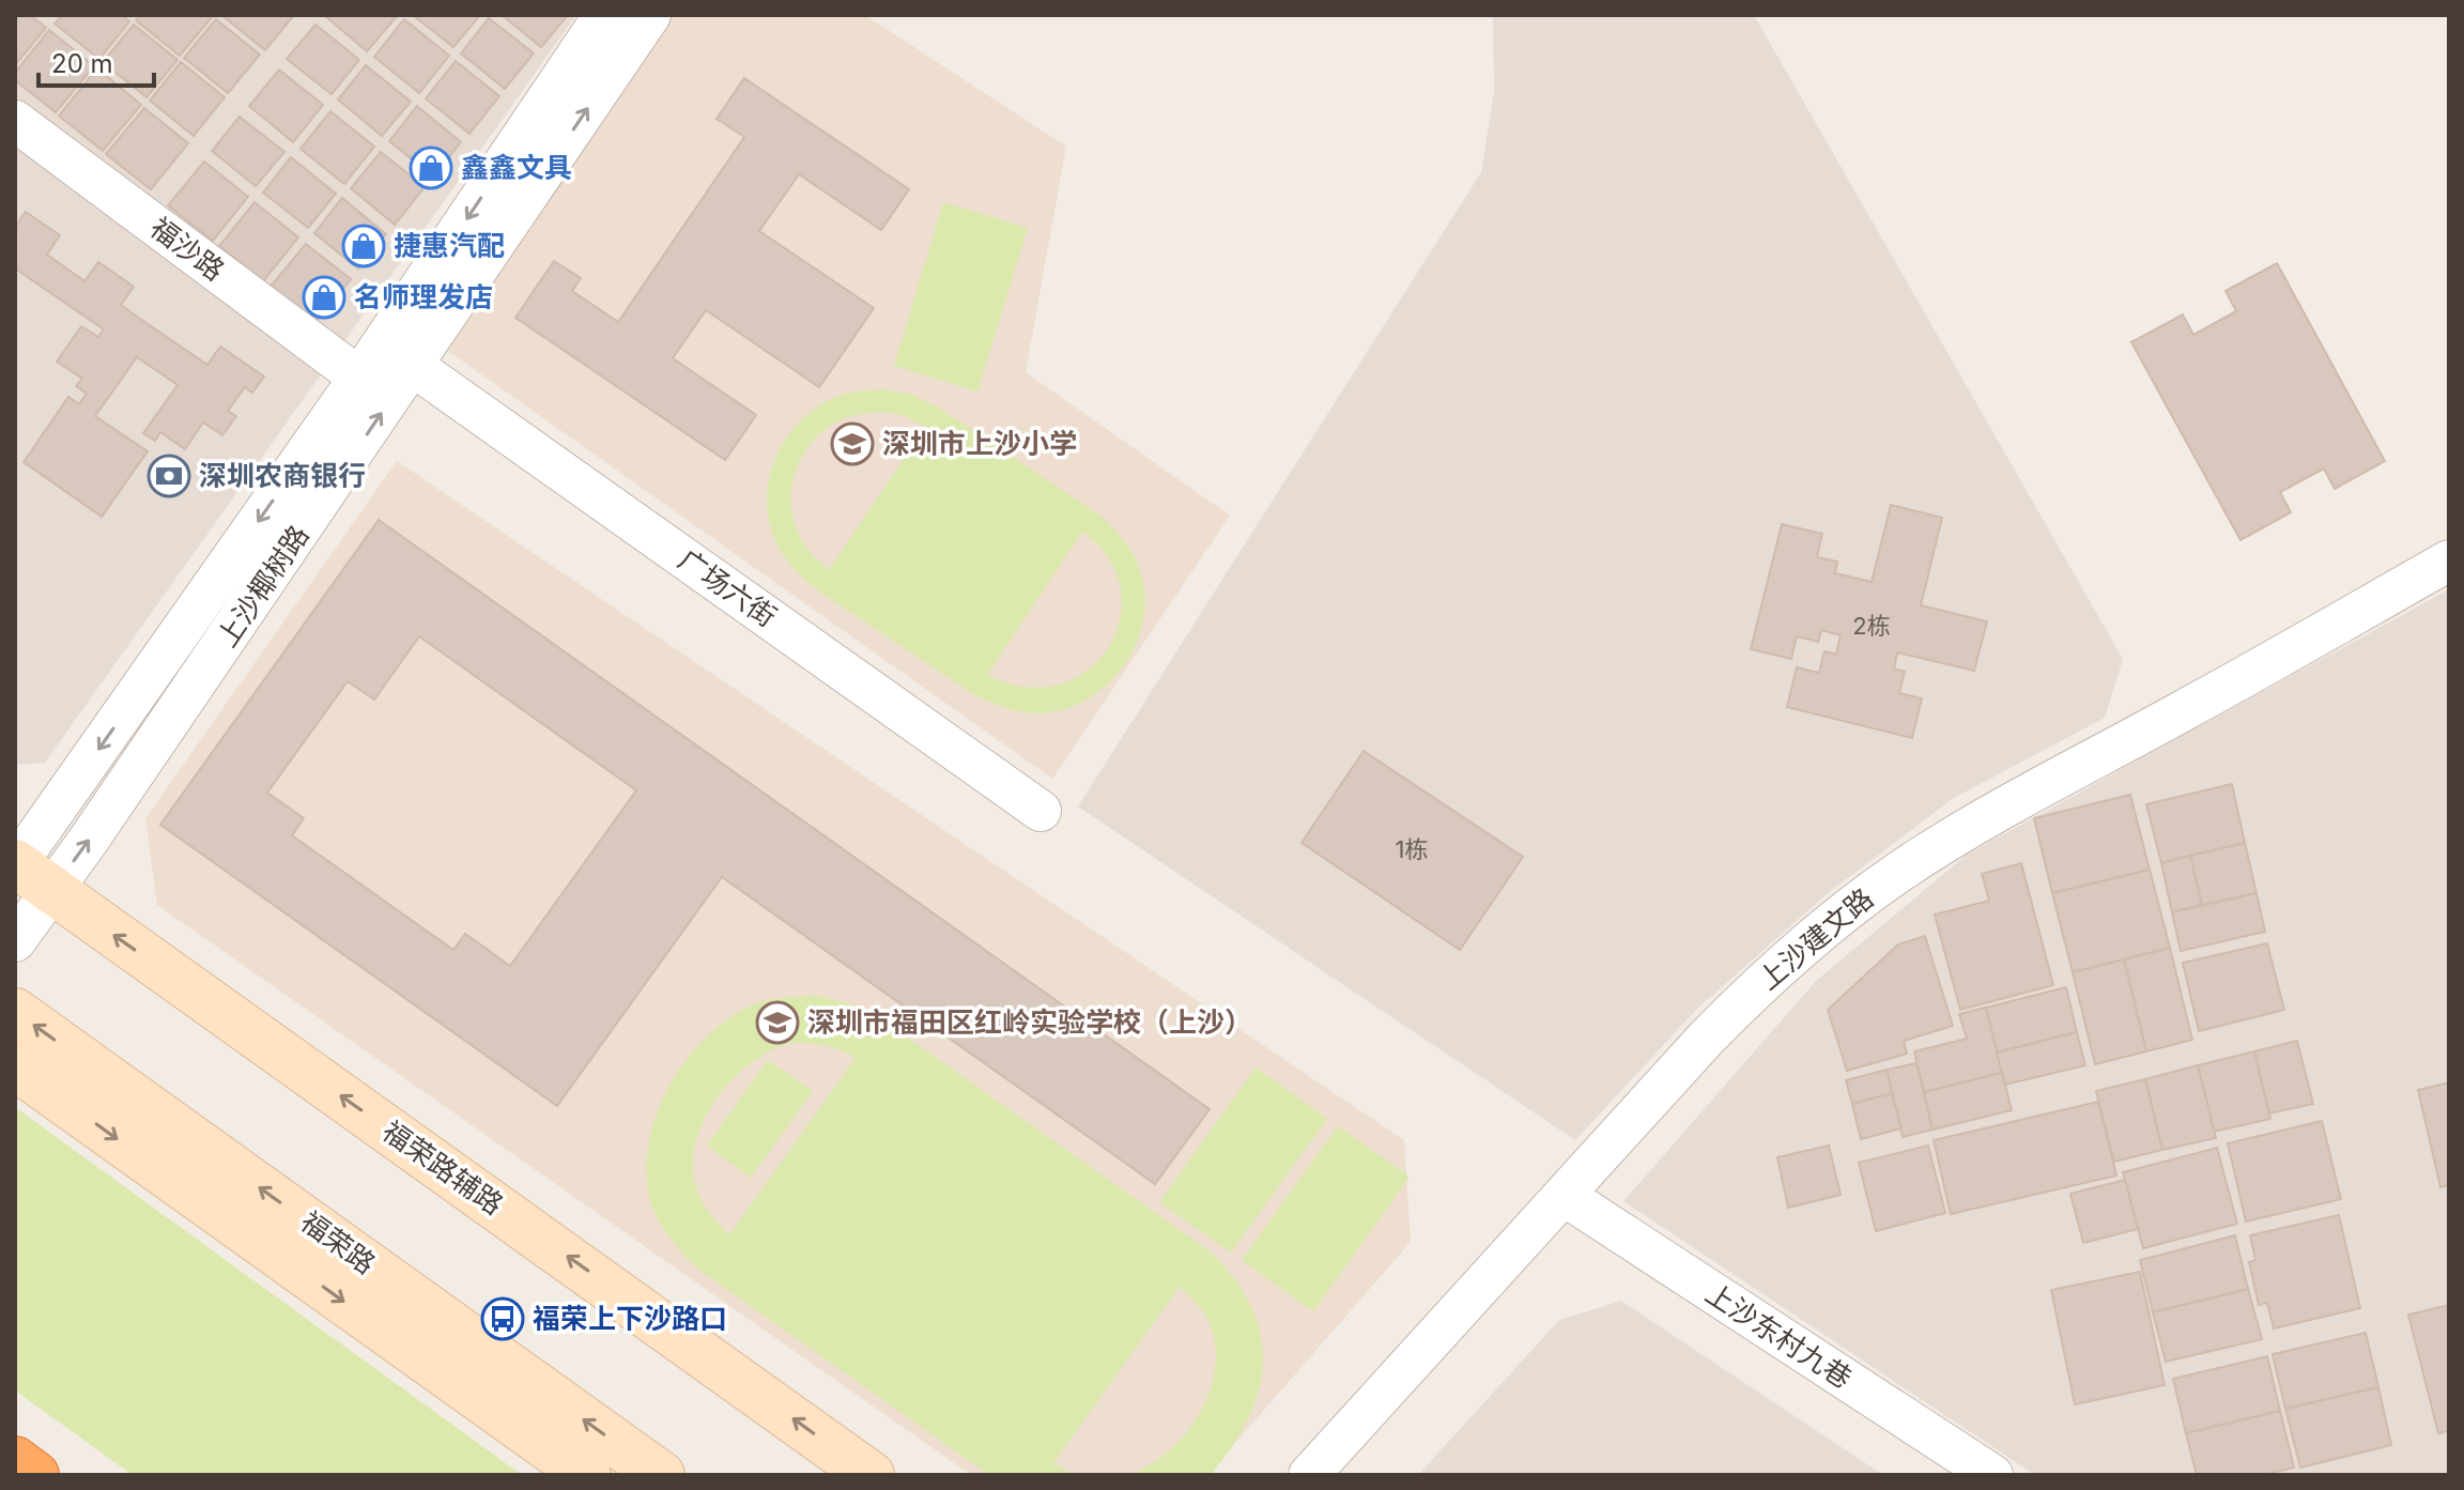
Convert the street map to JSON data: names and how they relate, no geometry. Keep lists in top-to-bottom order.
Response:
{
  "streets": {
    "main road": ["福荣路辅路", "福荣路"],
    "street": [
      "福沙路",
      "上沙椰树路",
      "广场六街",
      "上沙建文路",
      "上沙东村九巷"
    ]
  },
  "crossings": [
    ["福沙路", "上沙椰树路"],
    ["上沙椰树路", "广场六街"],
    ["上沙椰树路", "福荣路辅路"],
    ["上沙建文路", "上沙东村九巷"]
  ],
  "one_way": ["福荣路辅路"],
  "places": {
    "shop": ["鑫鑫文具", "捷惠汽配", "名师理发店"],
    "school or university": ["深圳市上沙小学", "深圳市福田区红岭实验学校（上沙）"],
    "bank": ["深圳农商银行"],
    "bus stop": ["福荣上下沙路口"]
  },
  "house_numbers": ["2栋", "1栋"],
  "scale_bar": "20 m"
}
